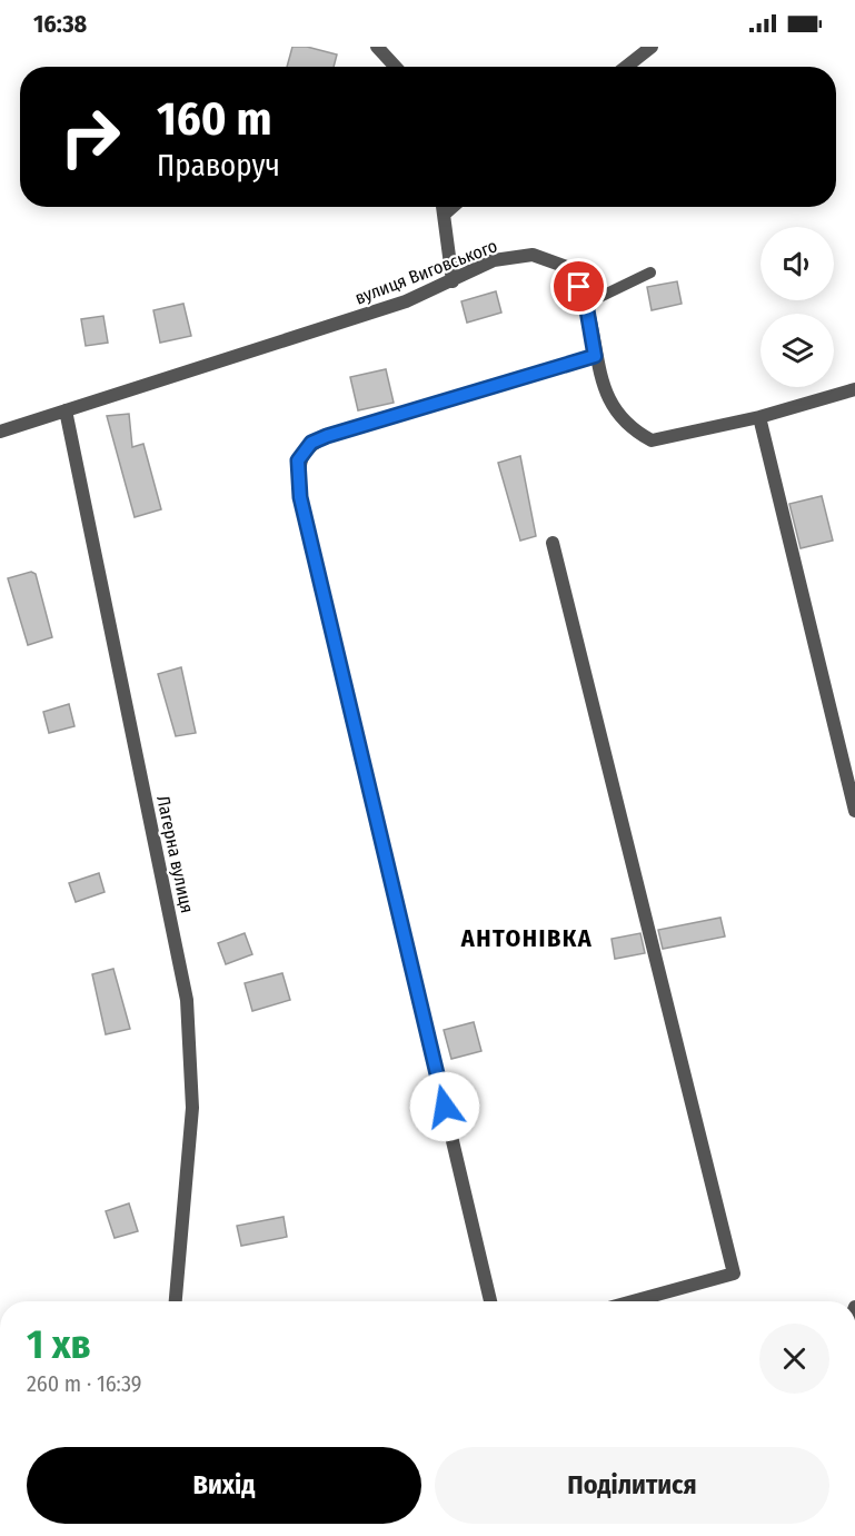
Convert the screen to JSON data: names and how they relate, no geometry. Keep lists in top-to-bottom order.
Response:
{
  "streets": {
    "street": ["вулиця Виговського", "Лагерна вулиця"]
  },
  "crossings": [
    ["вулиця Виговського", "Лагерна вулиця"]
  ],
  "districts": ["АНТОНІВКА"],
  "page": {
    "status": "16:38",
    "turn": ["160 m", "Праворуч"],
    "heading": ["1 хв", "260 m · 16:39"],
    "buttons": ["Вихід", "Поділитися"]
  }
}
